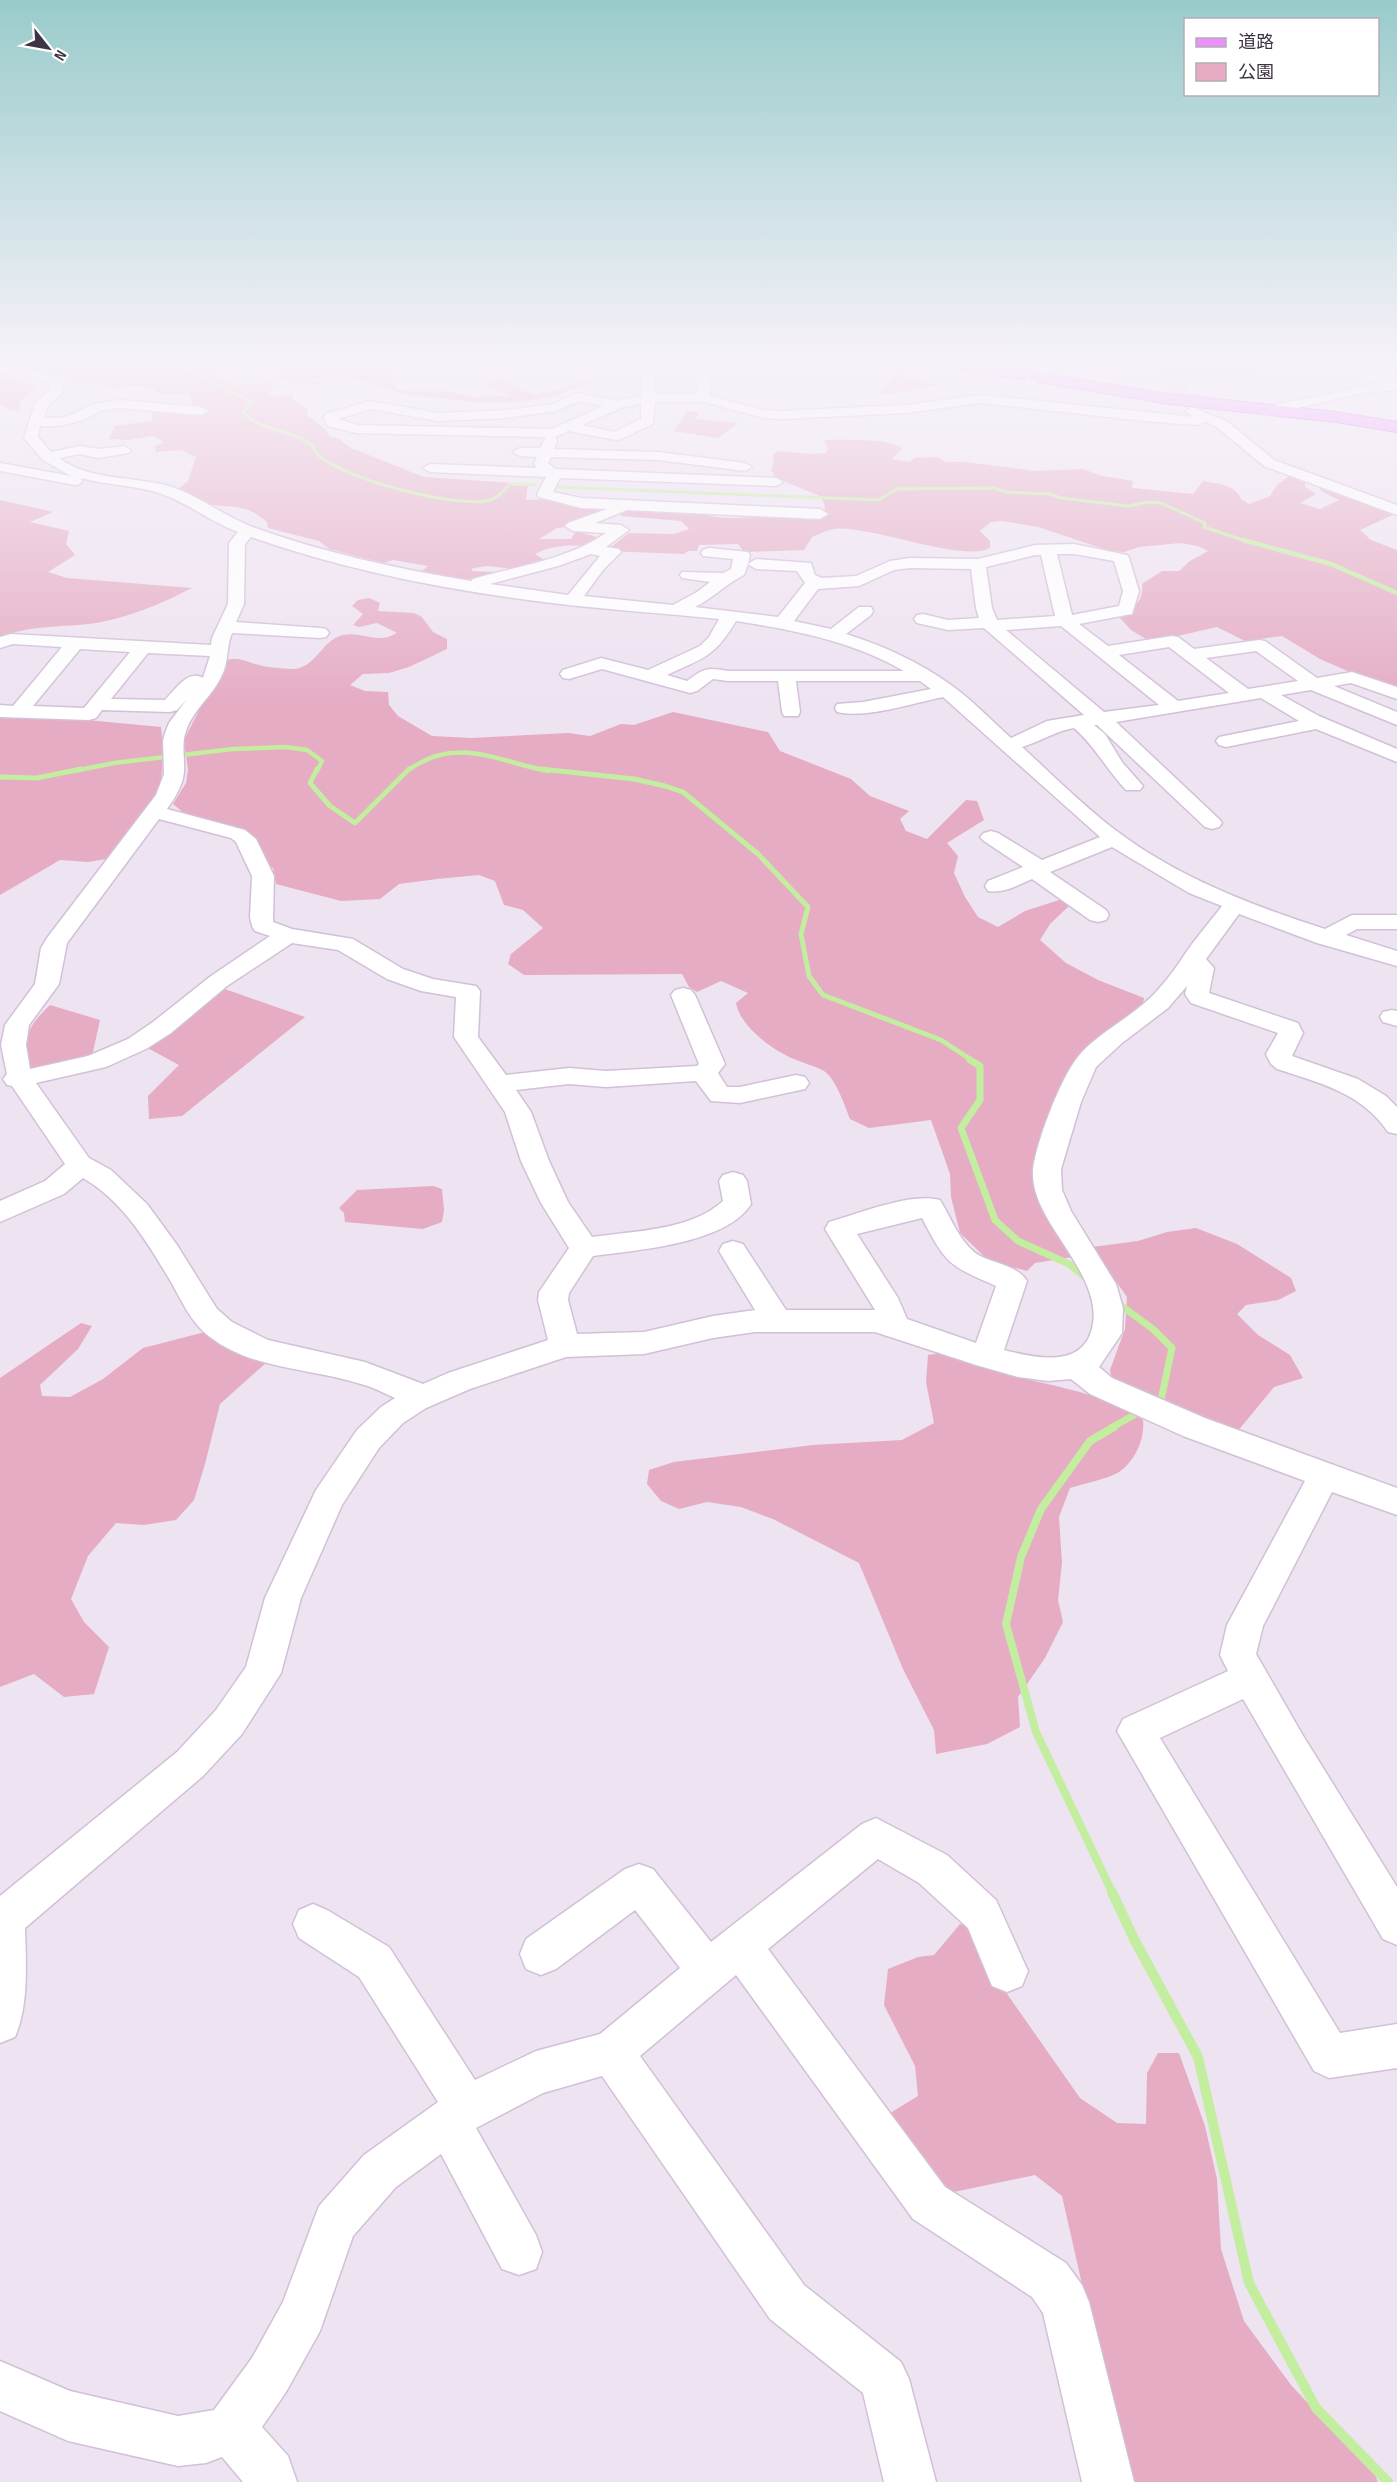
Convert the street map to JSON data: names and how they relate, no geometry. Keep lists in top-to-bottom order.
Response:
{
  "legend": ["道路", "公園"],
  "north": "bottom right"
}
